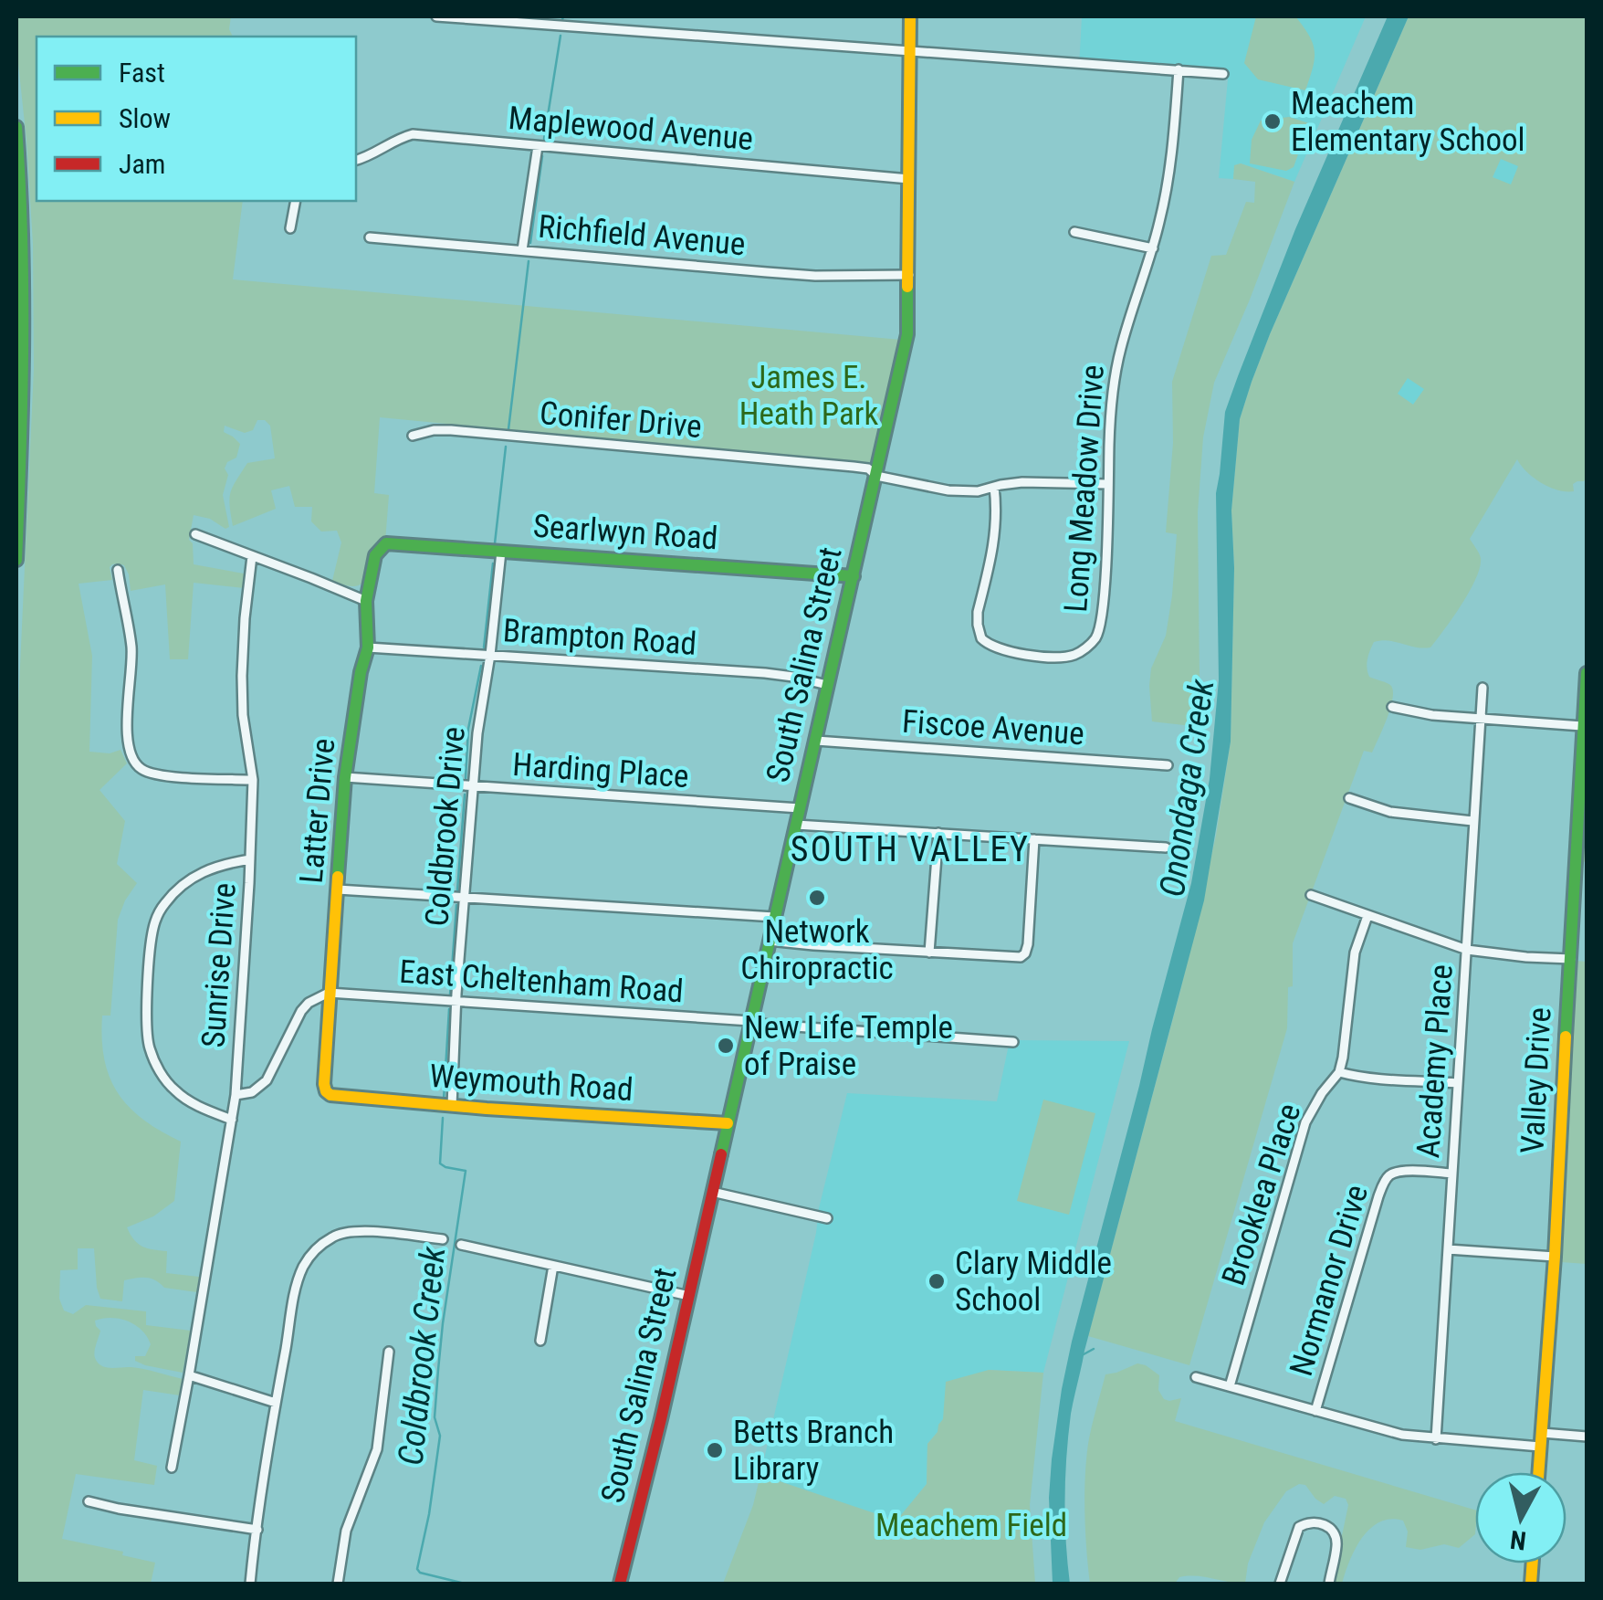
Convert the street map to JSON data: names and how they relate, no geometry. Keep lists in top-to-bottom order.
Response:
{
  "streets": {
    "main road": [
      "Searlwyn Road",
      "South Salina Street",
      "Latter Drive",
      "Valley Drive",
      "Weymouth Road"
    ],
    "street": [
      "Maplewood Avenue",
      "Richfield Avenue",
      "Conifer Drive",
      "Long Meadow Drive",
      "Brampton Road",
      "Fiscoe Avenue",
      "Harding Place",
      "Coldbrook Drive",
      "Sunrise Drive",
      "East Cheltenham Road",
      "Academy Place",
      "Brooklea Place",
      "Normanor Drive"
    ]
  },
  "crossings": [
    ["Maplewood Avenue", "South Salina Street"],
    ["Richfield Avenue", "South Salina Street"],
    ["Conifer Drive", "Long Meadow Drive"],
    ["Conifer Drive", "South Salina Street"],
    ["Searlwyn Road", "South Salina Street"],
    ["Searlwyn Road", "Latter Drive"],
    ["Searlwyn Road", "Coldbrook Drive"],
    ["Brampton Road", "South Salina Street"],
    ["Brampton Road", "Latter Drive"],
    ["Brampton Road", "Coldbrook Drive"],
    ["South Salina Street", "Fiscoe Avenue"],
    ["South Salina Street", "Harding Place"],
    ["South Salina Street", "East Cheltenham Road"],
    ["South Salina Street", "Weymouth Road"],
    ["Harding Place", "Latter Drive"],
    ["Harding Place", "Coldbrook Drive"],
    ["Latter Drive", "East Cheltenham Road"],
    ["Latter Drive", "Weymouth Road"],
    ["Coldbrook Drive", "East Cheltenham Road"],
    ["Coldbrook Drive", "Weymouth Road"],
    ["Academy Place", "Normanor Drive"]
  ],
  "districts": ["SOUTH VALLEY"],
  "water": ["Onondaga Creek", "Coldbrook Creek"],
  "parks": ["James E. Heath Park", "Meachem Field"],
  "places": [
    "Meachem Elementary School",
    "Network Chiropractic",
    "New Life Temple of Praise",
    "Clary Middle School",
    "Betts Branch Library"
  ],
  "legend": ["Fast", "Slow", "Jam"],
  "north": "bottom"
}
